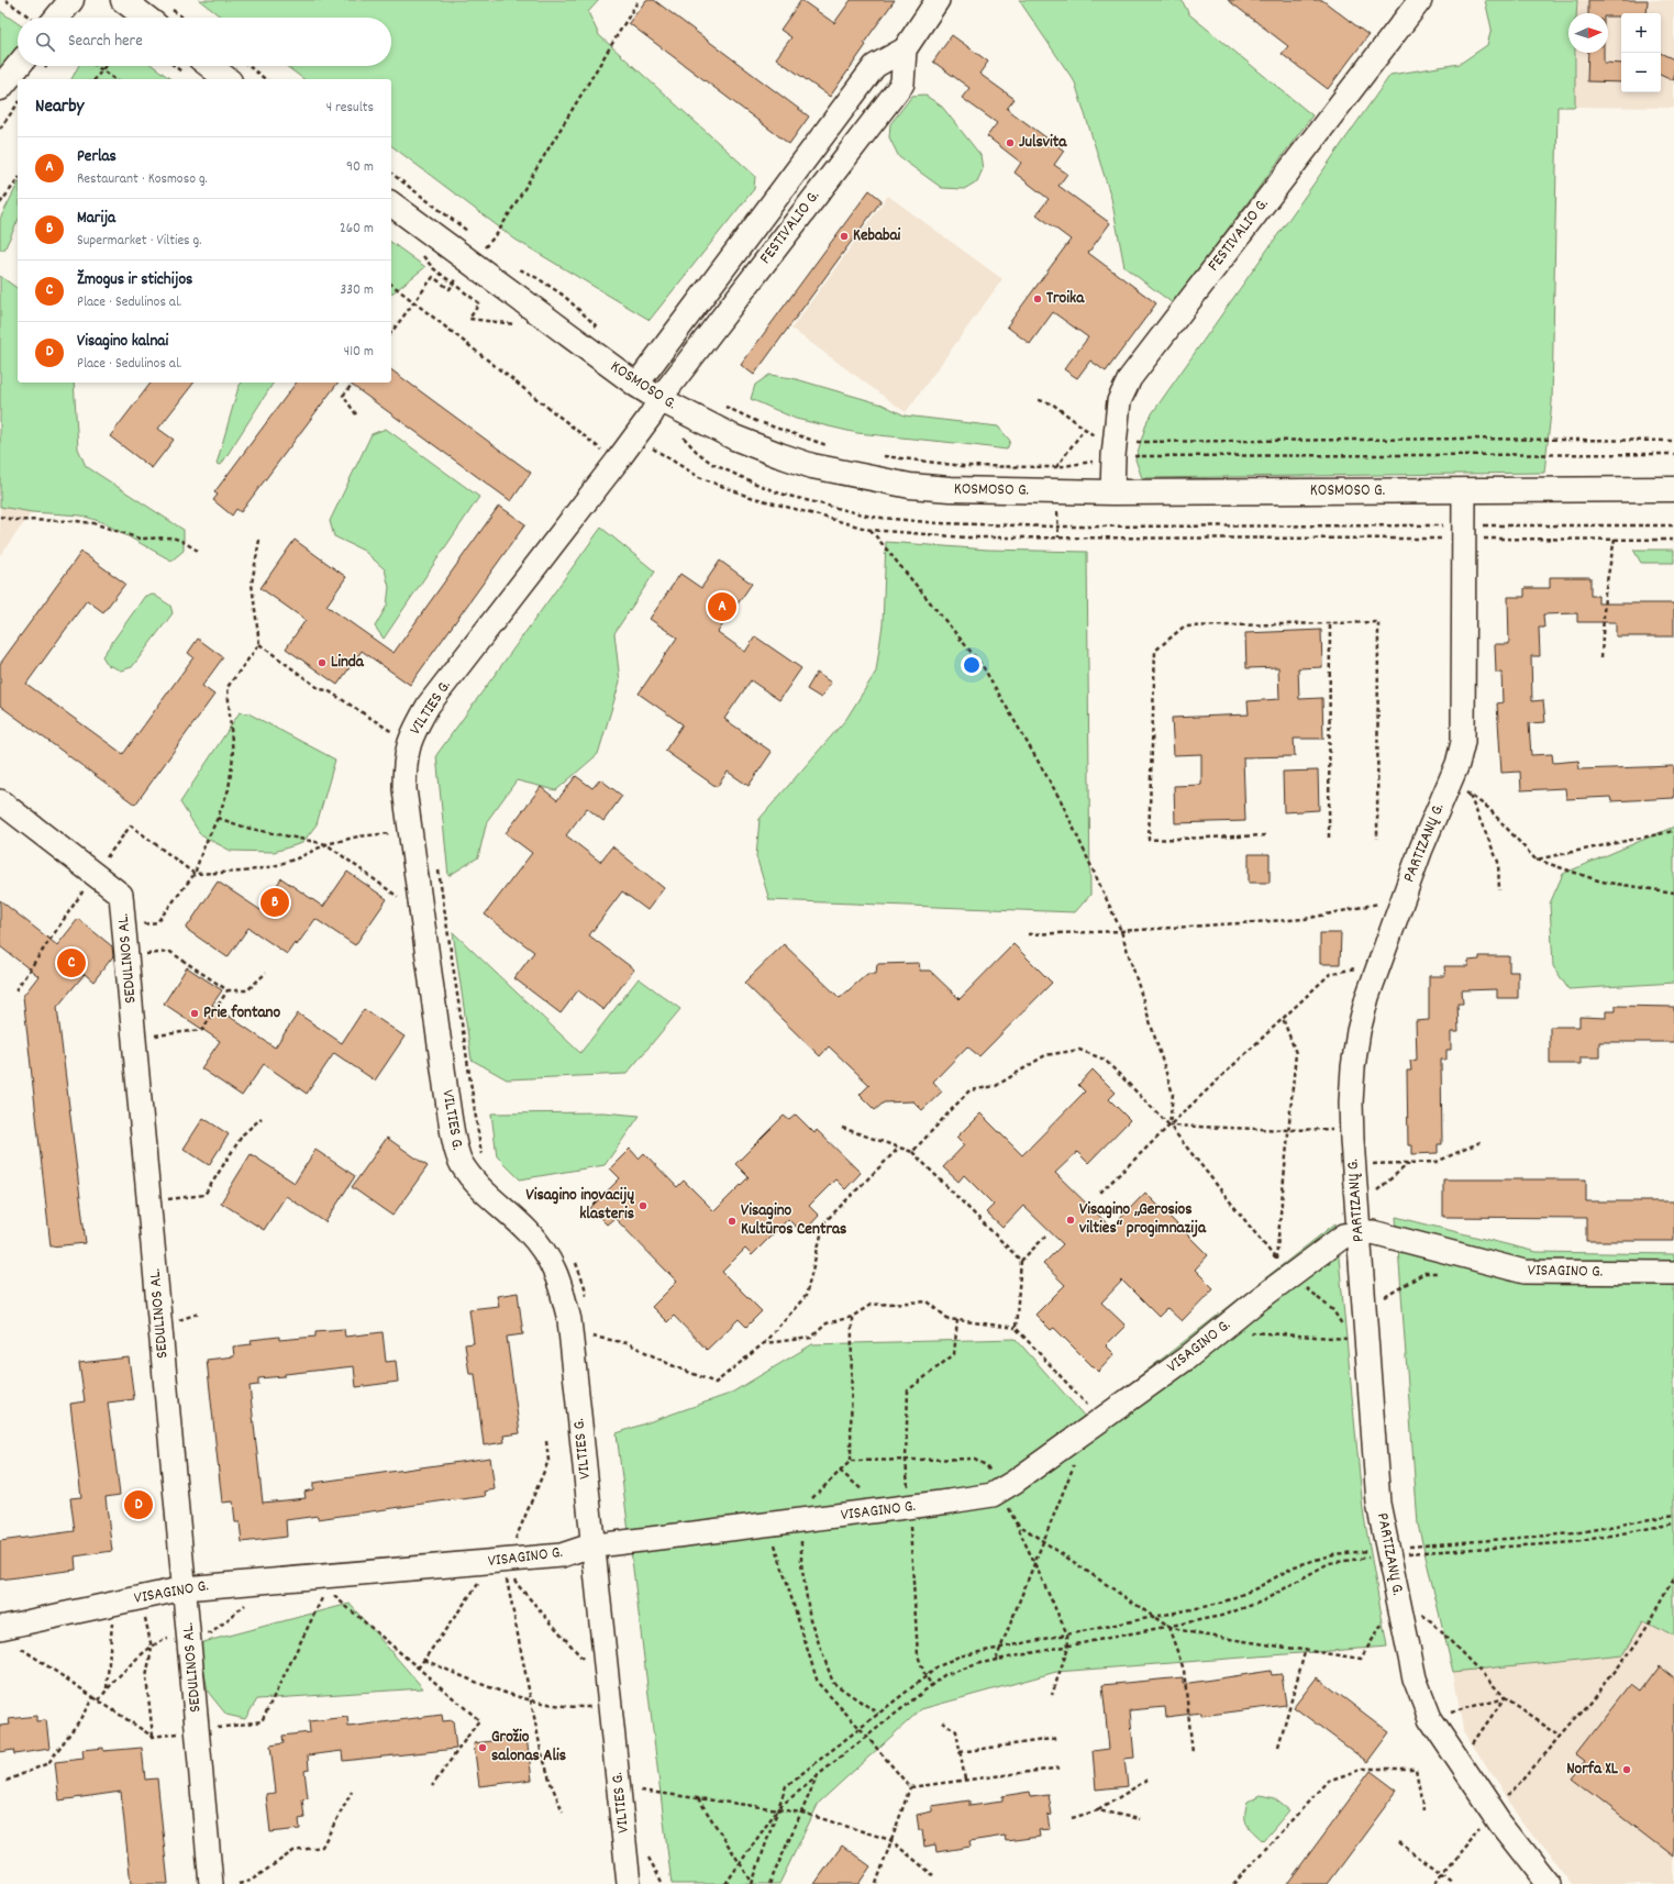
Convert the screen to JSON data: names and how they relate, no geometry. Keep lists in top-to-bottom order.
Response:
{
  "streets": {
    "main road": ["KOSMOSO G."],
    "street": [
      "FESTIVALIO G.",
      "VILTIES G.",
      "PARTIZANŲ G.",
      "SEDULINOS AL.",
      "VISAGINO G."
    ]
  },
  "crossings": [
    ["FESTIVALIO G.", "KOSMOSO G."],
    ["FESTIVALIO G.", "VILTIES G."],
    ["KOSMOSO G.", "VILTIES G."],
    ["KOSMOSO G.", "PARTIZANŲ G."],
    ["VILTIES G.", "VISAGINO G."],
    ["PARTIZANŲ G.", "VISAGINO G."],
    ["SEDULINOS AL.", "VISAGINO G."]
  ],
  "places": [
    "Julsvita",
    "Kebabai",
    "Troika",
    "Linda",
    "Prie fontano",
    "Visagino inovacijų klasteris",
    "Visagino „Gerosios vilties“ progimnazija",
    "Visagino Kultūros Centras",
    "Grožio salonas Alis",
    "Norfa XL"
  ],
  "north": "right",
  "page": {
    "map_buttons": ["+", "−"],
    "search": "Search here",
    "heading": ["Nearby", "4 results"],
    "list": [
      {
        "mark": "A",
        "name": "Perlas",
        "note": "Restaurant · Kosmoso g.",
        "value": "90 m"
      },
      {
        "mark": "B",
        "name": "Marija",
        "note": "Supermarket · Vilties g.",
        "value": "260 m"
      },
      {
        "mark": "C",
        "name": "Žmogus ir stichijos",
        "note": "Place · Sedulinos al.",
        "value": "330 m"
      },
      {
        "mark": "D",
        "name": "Visagino kalnai",
        "note": "Place · Sedulinos al.",
        "value": "410 m"
      }
    ],
    "pins": [
      "A",
      "B",
      "C",
      "D"
    ]
  }
}
